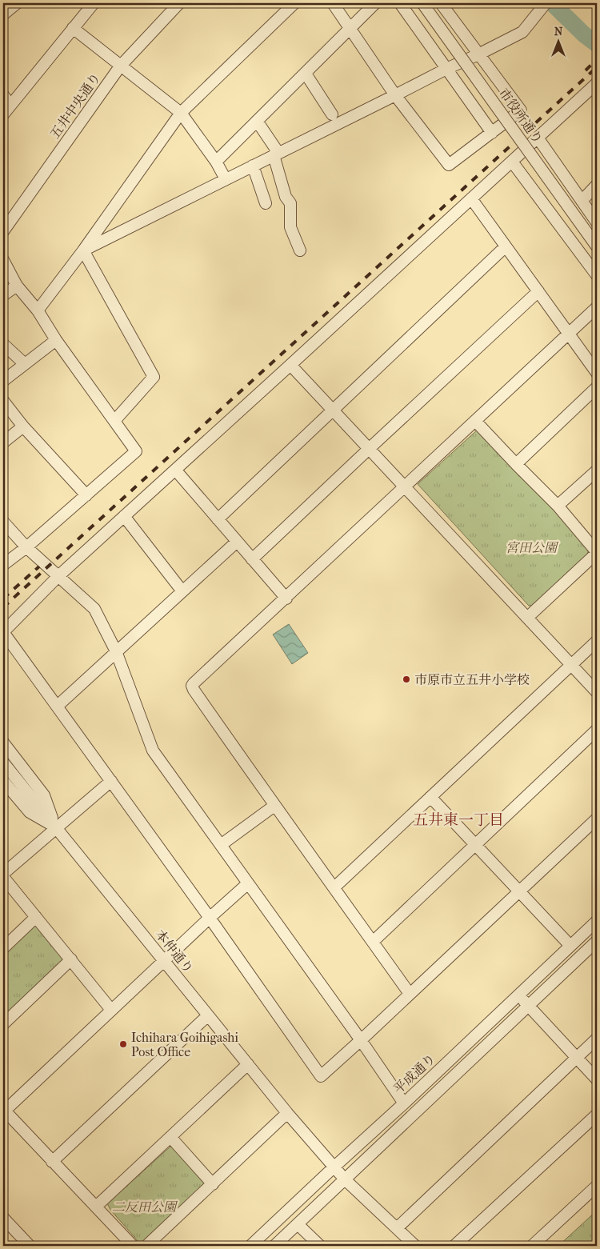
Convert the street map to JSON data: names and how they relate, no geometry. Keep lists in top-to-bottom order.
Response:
{
  "streets": {
    "street": [
      "五井中央通り",
      "市役所通り",
      "本仲通り",
      "平成通り"
    ]
  },
  "crossings": [
    ["本仲通り", "平成通り"]
  ],
  "districts": ["五井東一丁目"],
  "parks": ["宮田公園", "二反田公園"],
  "places": ["市原市立五井小学校", "Ichihara Goihigashi Post Office"],
  "north": "top"
}
